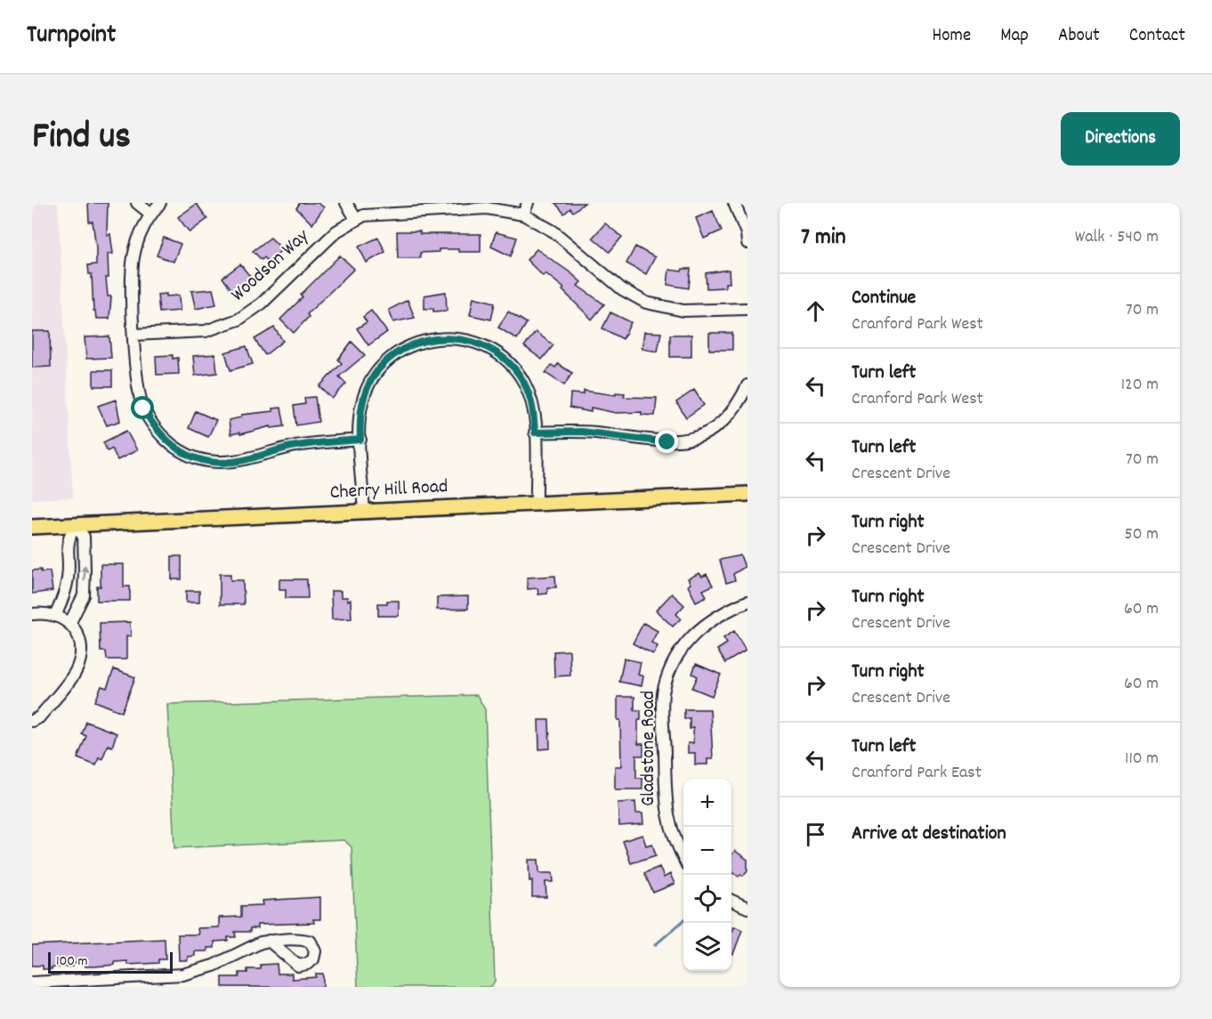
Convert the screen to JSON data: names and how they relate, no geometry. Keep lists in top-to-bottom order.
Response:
{
  "streets": {
    "main road": ["Cherry Hill Road"],
    "street": ["Woodson Way", "Gladstone Road"]
  },
  "scale_bar": "100 m",
  "page": {
    "header": "Turnpoint",
    "nav": [
      "Home",
      "Map",
      "About",
      "Contact"
    ],
    "title": "Find us",
    "buttons": "Directions",
    "heading": ["7 min", "Walk · 540 m"],
    "list": [
      ["Continue", "Cranford Park West", "70 m"],
      ["Turn left", "Cranford Park West", "120 m"],
      ["Turn left", "Crescent Drive", "70 m"],
      ["Turn right", "Crescent Drive", "50 m"],
      ["Turn right", "Crescent Drive", "60 m"],
      ["Turn right", "Crescent Drive", "60 m"],
      ["Turn left", "Cranford Park East", "110 m"],
      "Arrive at destination"
    ],
    "map_buttons": ["+", "−"],
    "scale": "100 m"
  }
}
